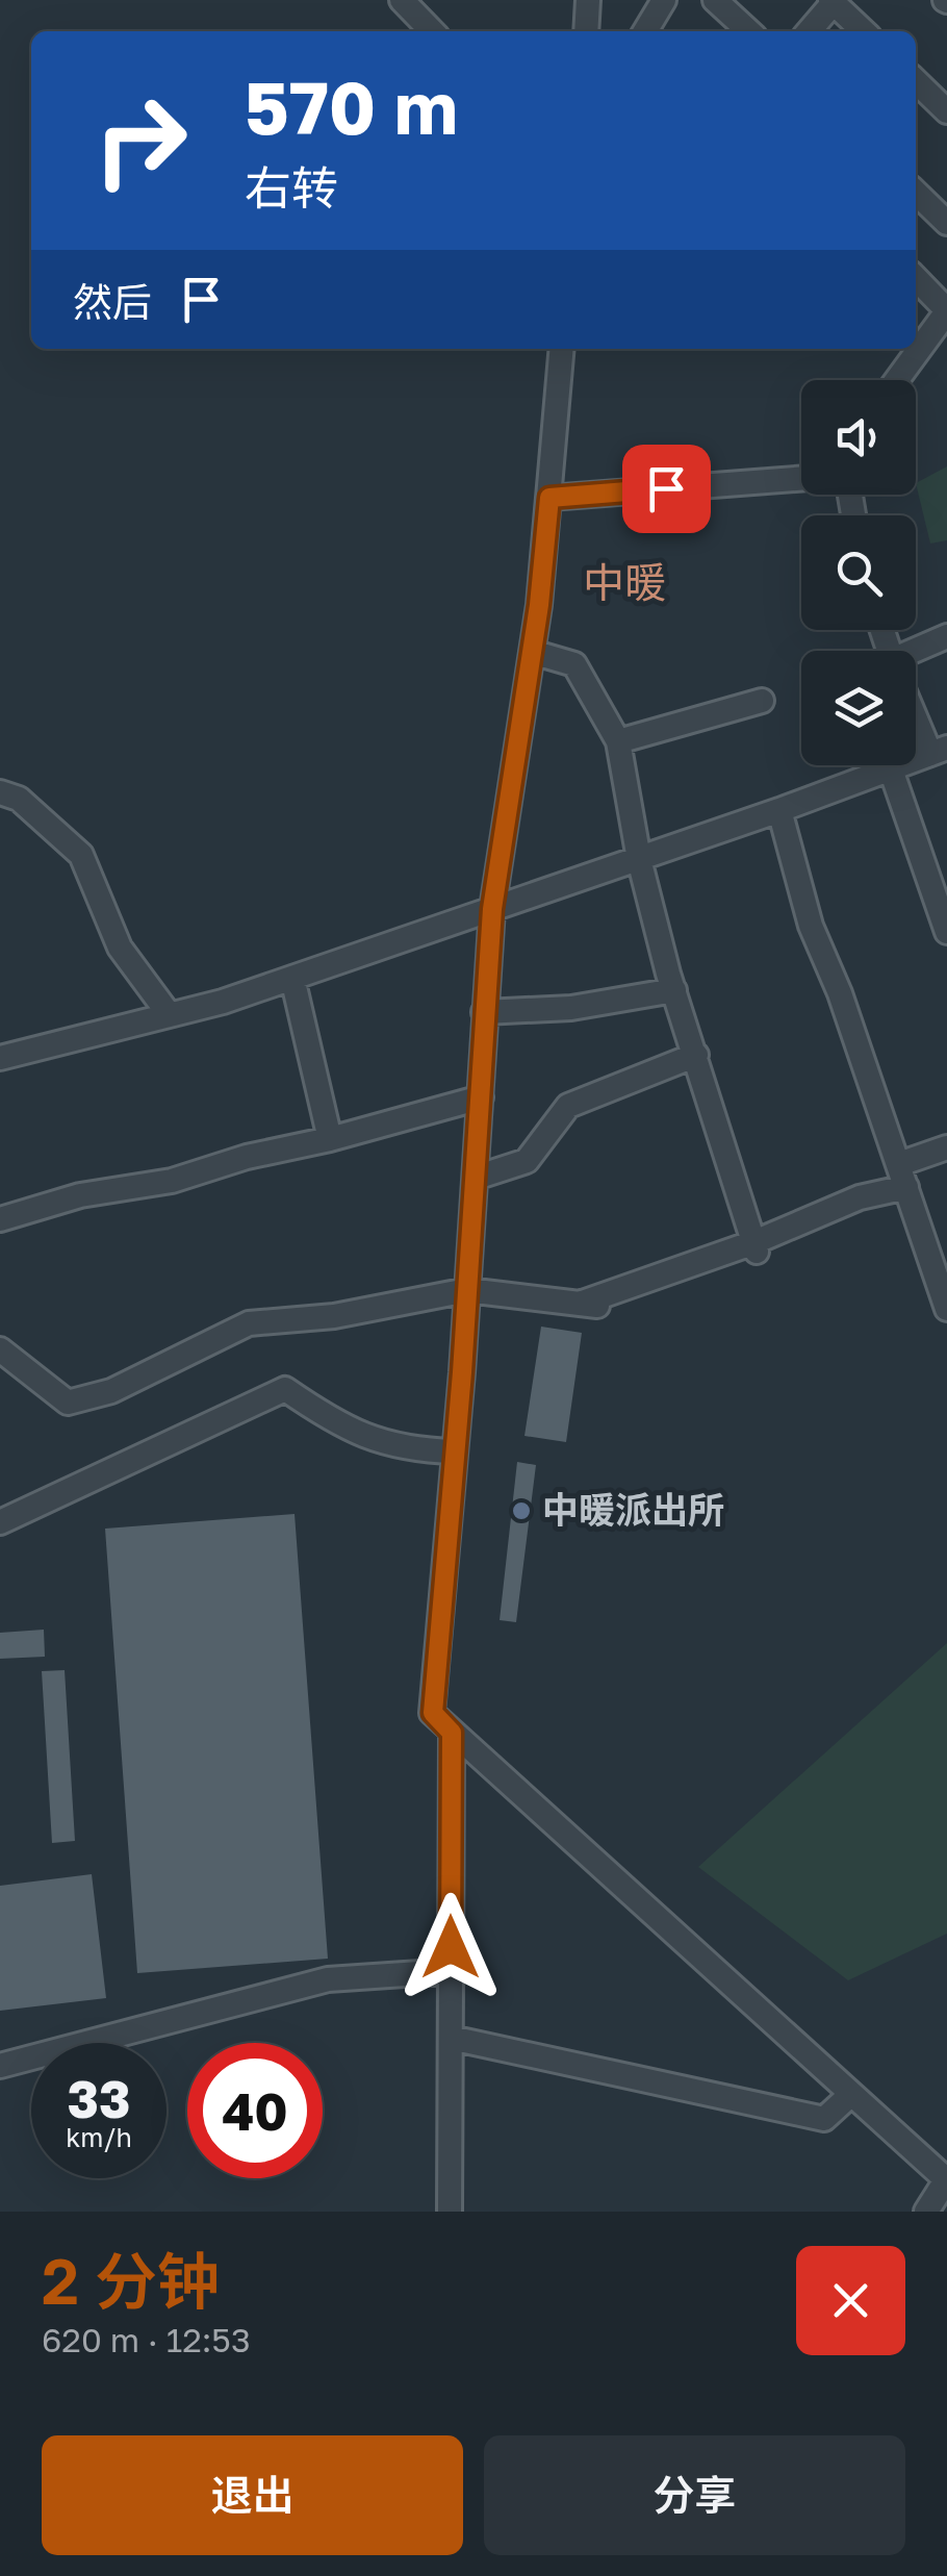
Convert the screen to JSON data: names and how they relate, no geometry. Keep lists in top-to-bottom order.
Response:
{
  "districts": ["中暖"],
  "places": ["中暖派出所"],
  "page": {
    "turn": ["570 m", "右转"],
    "then": "然后",
    "speed": "33 km/h",
    "limit": "40",
    "heading": ["2 分钟", "620 m · 12:53"],
    "buttons": ["退出", "分享"]
  }
}
